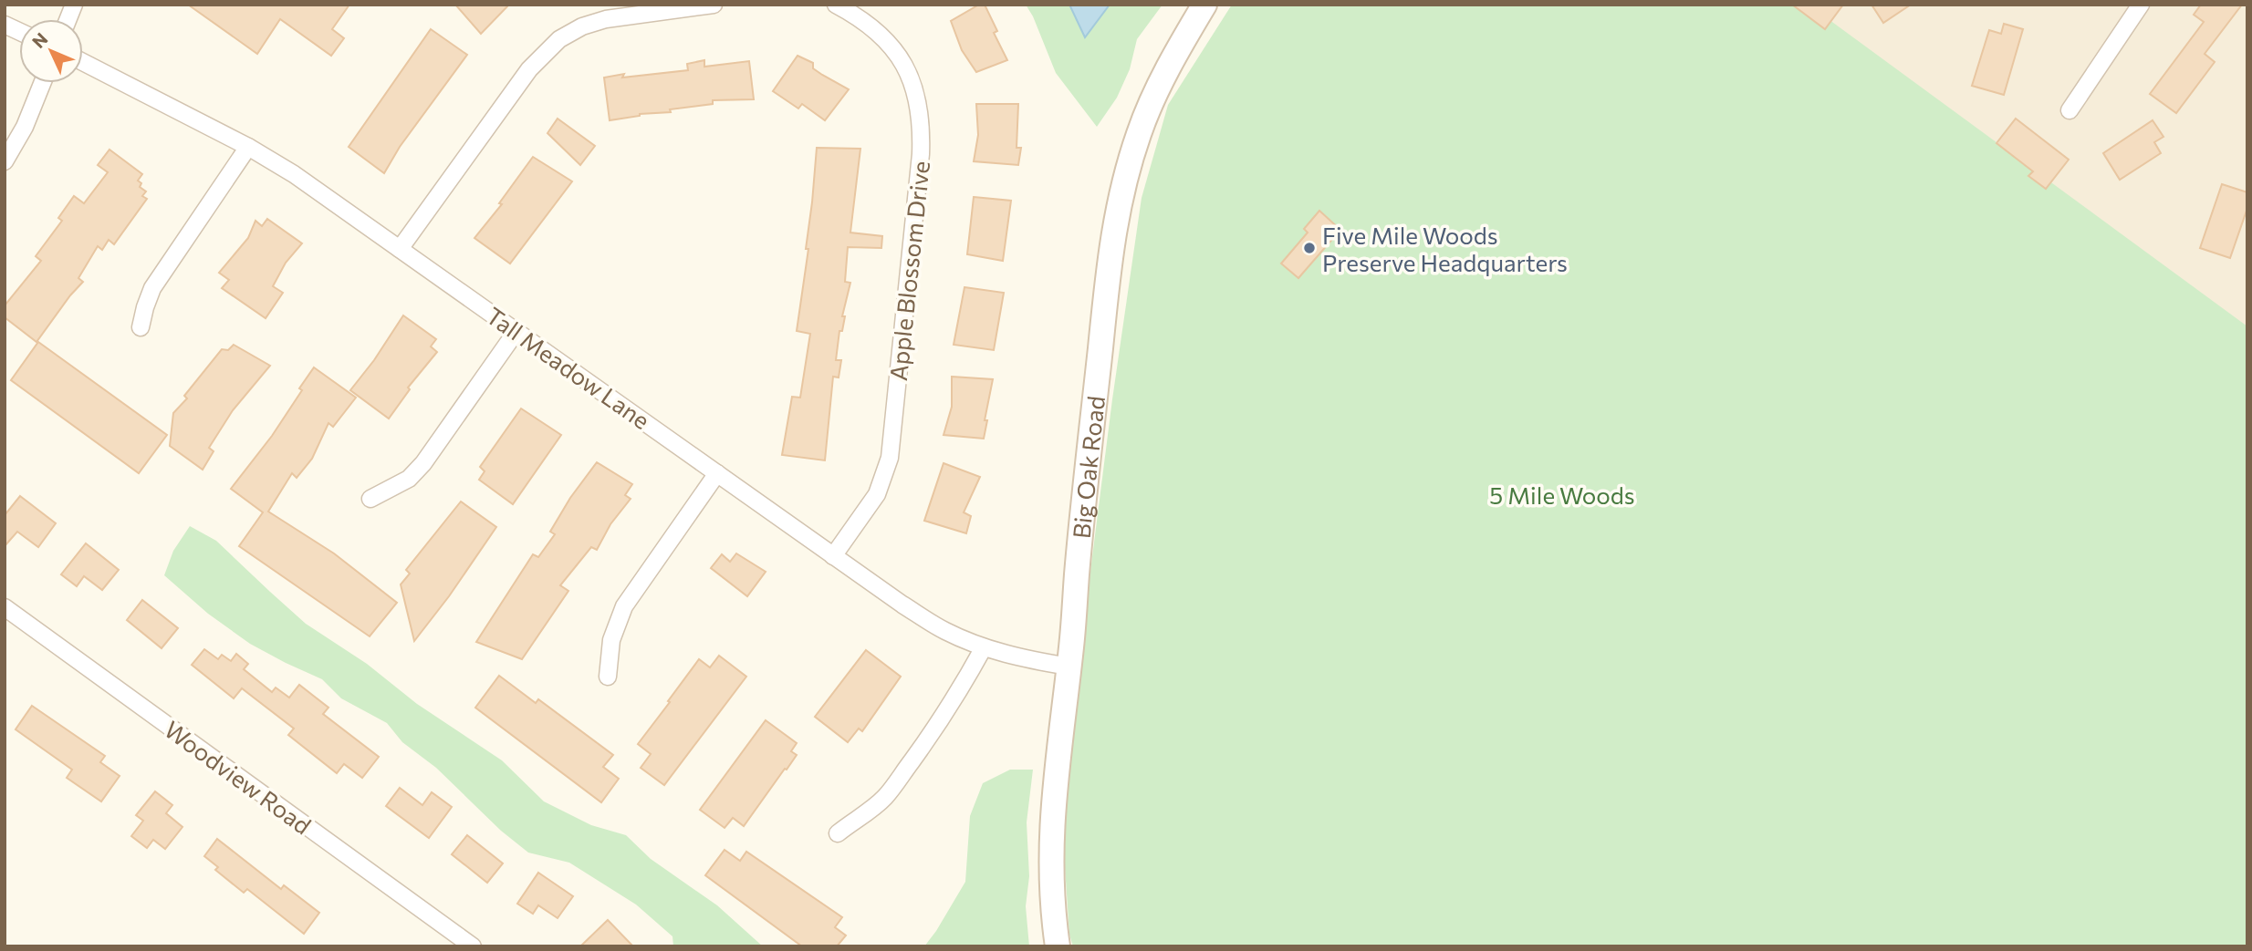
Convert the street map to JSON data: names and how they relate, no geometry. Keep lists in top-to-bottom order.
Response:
{
  "streets": {
    "street": [
      "Apple Blossom Drive",
      "Tall Meadow Lane",
      "Big Oak Road",
      "Woodview Road"
    ]
  },
  "crossings": [
    ["Apple Blossom Drive", "Tall Meadow Lane"],
    ["Tall Meadow Lane", "Big Oak Road"]
  ],
  "parks": ["5 Mile Woods"],
  "places": ["Five Mile Woods Preserve Headquarters"],
  "north": "top left"
}
